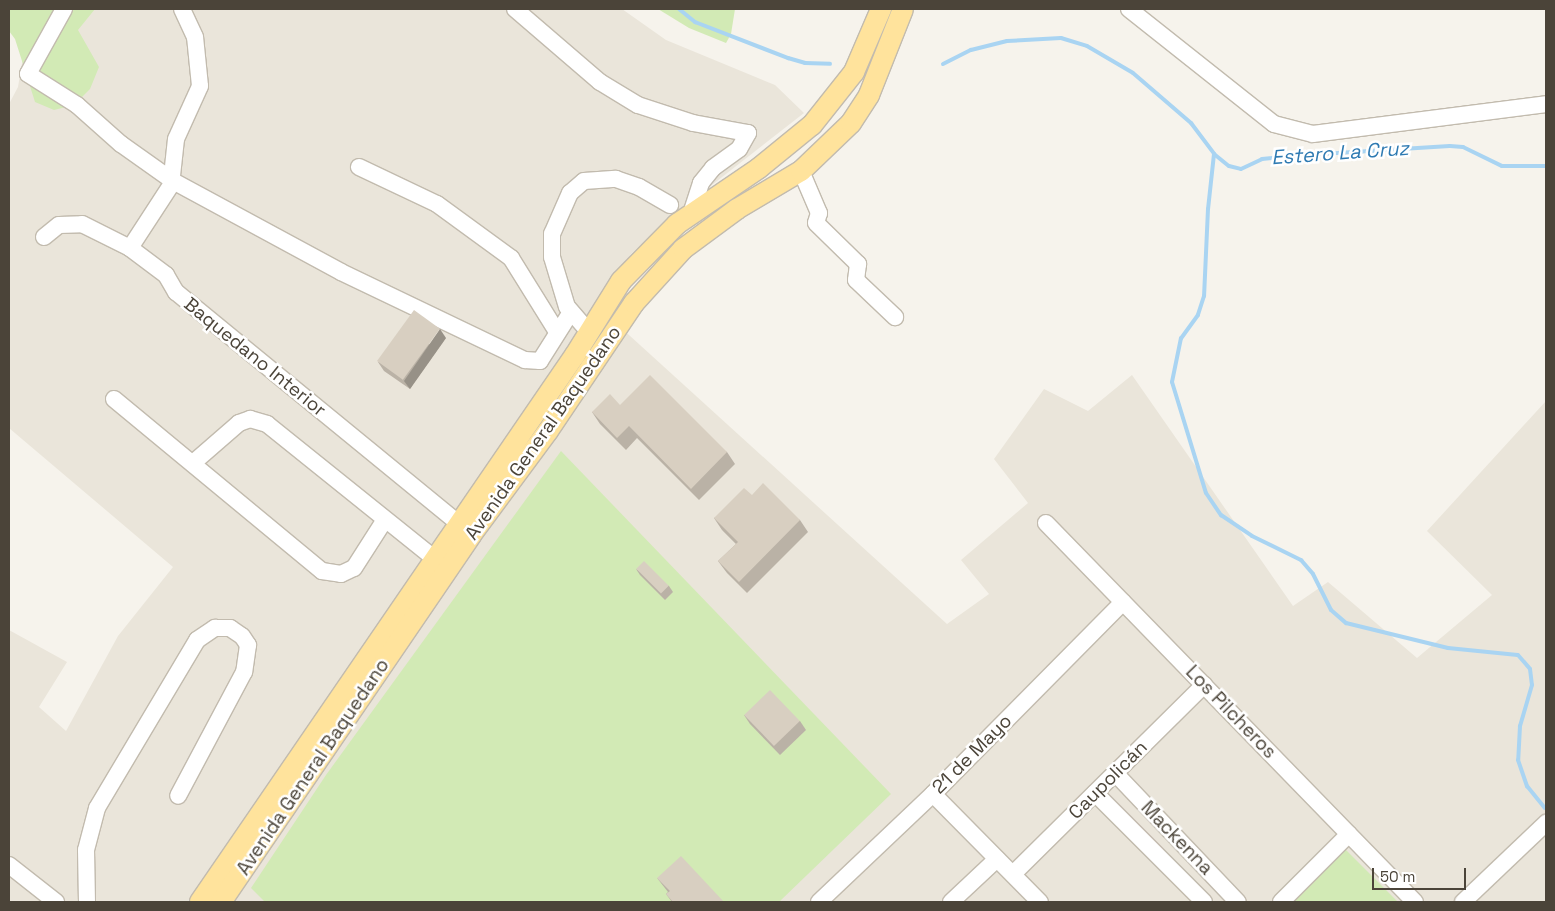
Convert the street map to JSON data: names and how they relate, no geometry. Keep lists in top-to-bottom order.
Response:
{
  "streets": {
    "main road": ["Avenida General Baquedano"],
    "street": [
      "Baquedano Interior",
      "Los Pilcheros",
      "21 de Mayo",
      "Caupolicán",
      "Mackenna"
    ]
  },
  "crossings": [
    ["Baquedano Interior", "Avenida General Baquedano"],
    ["Los Pilcheros", "21 de Mayo"],
    ["Los Pilcheros", "Caupolicán"],
    ["Caupolicán", "Mackenna"]
  ],
  "water": ["Estero La Cruz"],
  "scale_bar": "50 m"
}
